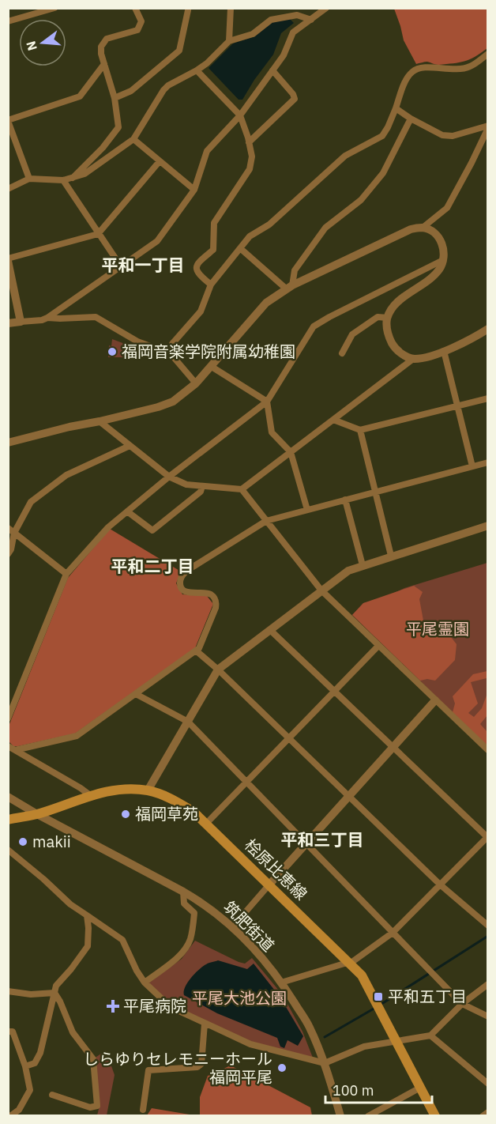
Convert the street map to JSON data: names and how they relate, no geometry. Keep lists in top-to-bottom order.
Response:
{
  "streets": {
    "main road": ["桧原比恵線"],
    "street": ["筑肥街道"]
  },
  "crossings": [
    ["桧原比恵線", "筑肥街道"]
  ],
  "districts": ["平和一丁目", "平和二丁目", "平和三丁目"],
  "parks": ["平尾霊園", "平尾大池公園"],
  "places": {
    "other": [
      "福岡音楽学院附属幼稚園",
      "福岡草苑",
      "makii",
      "しらゆりセレモニーホール 福岡平尾"
    ],
    "transit": ["平和五丁目"],
    "health": ["平尾病院"]
  },
  "scale_bar": "100 m",
  "north": "left"
}
